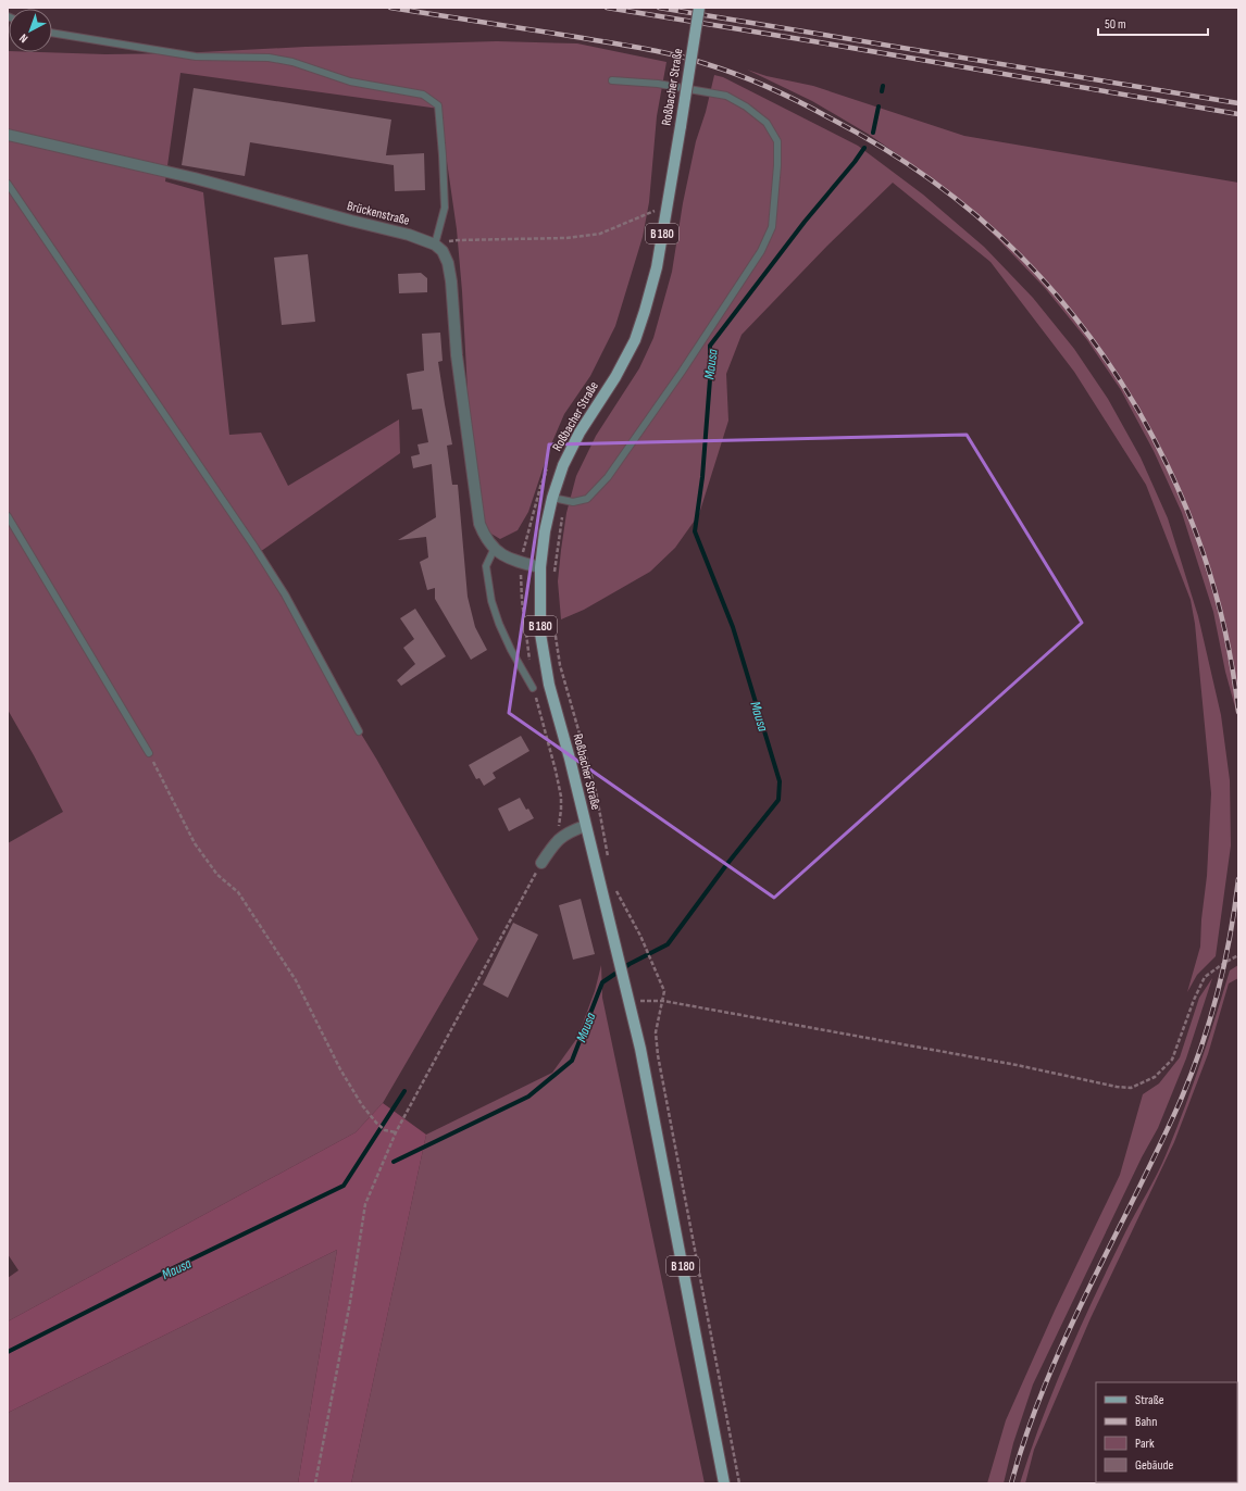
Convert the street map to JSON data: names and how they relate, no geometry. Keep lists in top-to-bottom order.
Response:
{
  "streets": {
    "main road": ["Roßbacher Straße", "B 180"],
    "street": ["Brückenstraße"]
  },
  "crossings": [
    ["Roßbacher Straße", "B 180"]
  ],
  "water": ["Mausa"],
  "legend": [
    "Straße",
    "Bahn",
    "Park",
    "Gebäude"
  ],
  "scale_bar": "50 m",
  "north": "bottom left"
}
